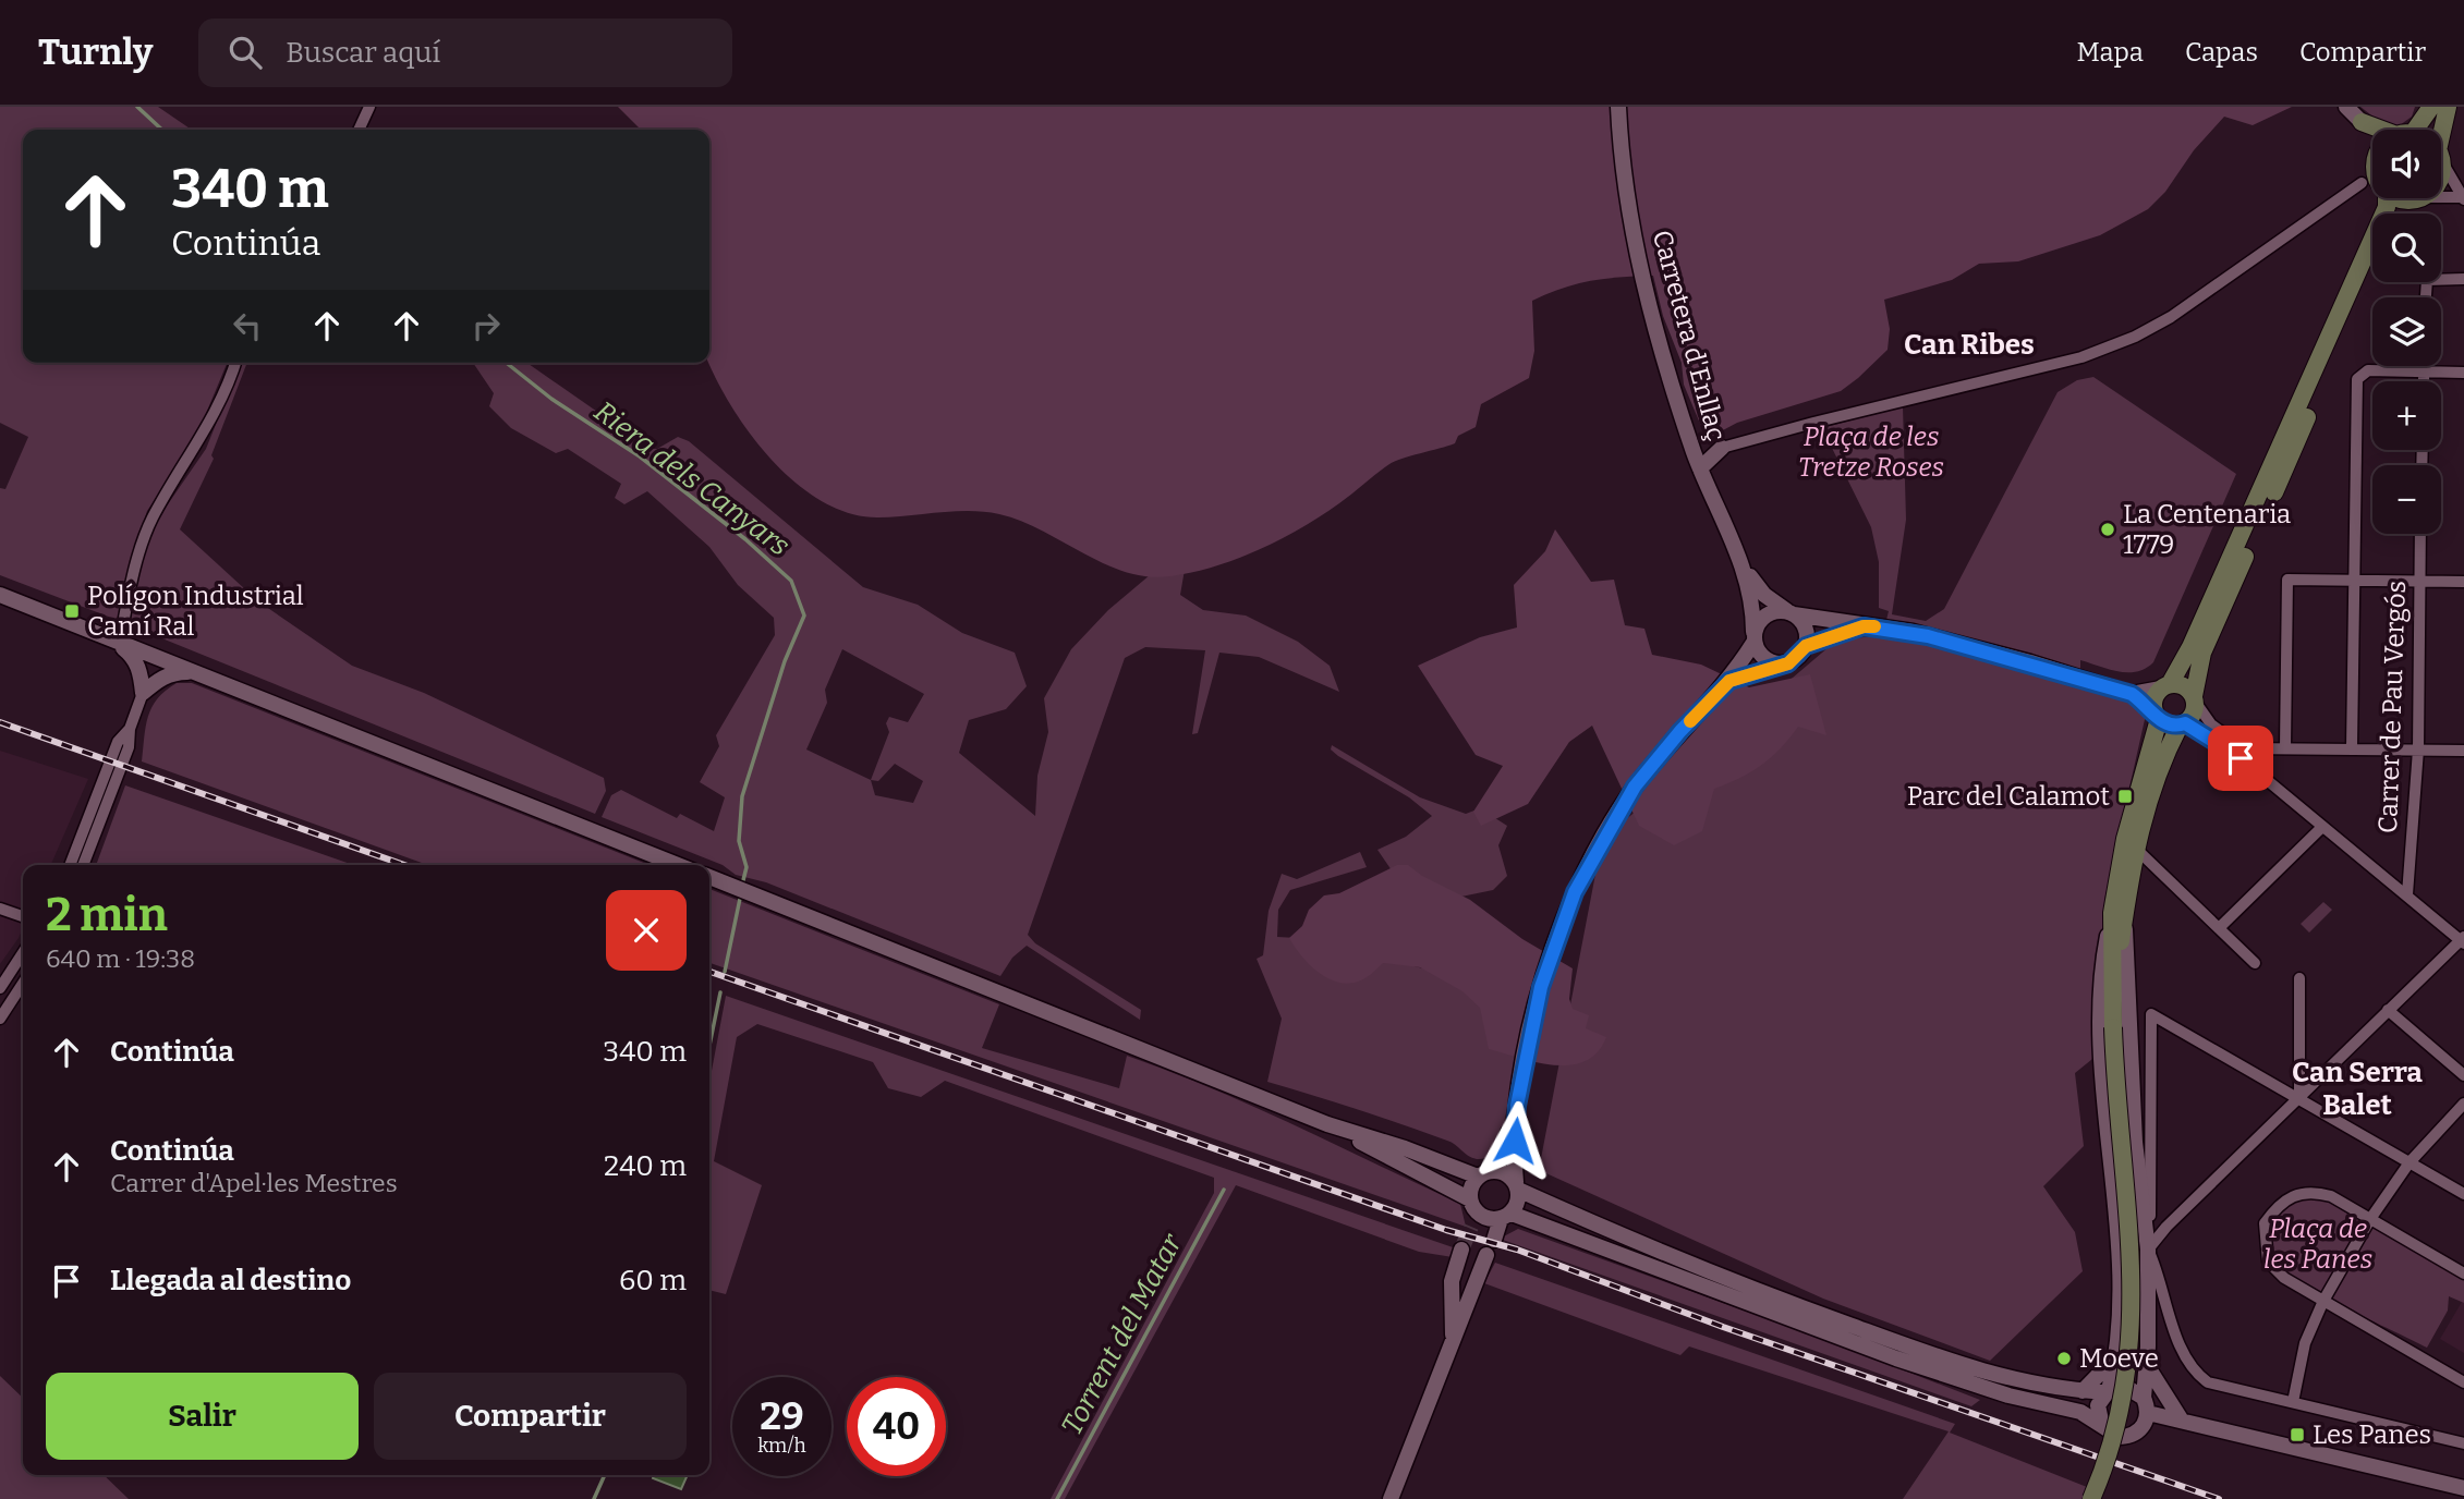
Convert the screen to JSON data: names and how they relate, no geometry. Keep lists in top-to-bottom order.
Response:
{
  "streets": {
    "street": ["Carretera d'Enllaç", "Carrer de Pau Vergós"]
  },
  "districts": ["Can Ribes", "Can Serra Balet"],
  "water": ["Riera dels Canyars", "Torrent del Matar"],
  "parks": ["Plaça de les Tretze Roses", "Plaça de les Panes"],
  "places": {
    "other": ["La Centenaria 1779", "Moeve"],
    "transit": ["Polígon Industrial Camí Ral", "Parc del Calamot", "Les Panes"]
  },
  "page": {
    "header": "Turnly",
    "search": "Buscar aquí",
    "nav": ["Mapa", "Capas", "Compartir"],
    "map_buttons": ["+", "−"],
    "turn": ["340 m", "Continúa"],
    "heading": ["2 min", "640 m · 19:38"],
    "list": [
      {
        "name": "Continúa",
        "value": "340 m"
      },
      {
        "name": "Continúa",
        "note": "Carrer d'Apel·les Mestres",
        "value": "240 m"
      },
      {
        "name": "Llegada al destino",
        "value": "60 m"
      }
    ],
    "buttons": ["Salir", "Compartir"],
    "speed": "29 km/h",
    "limit": "40"
  }
}
